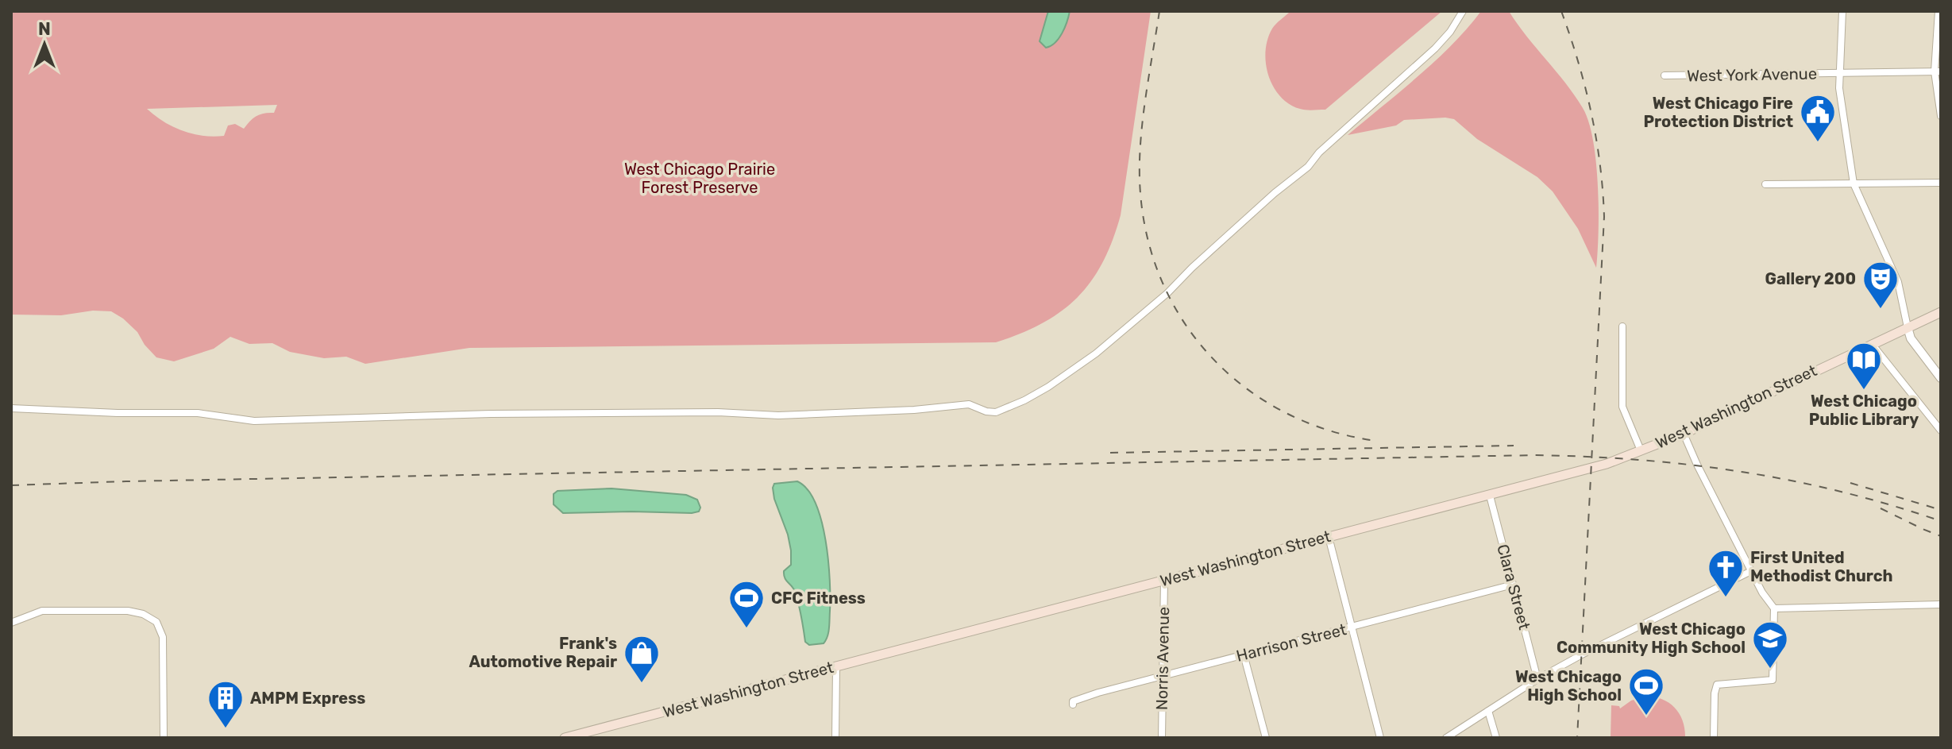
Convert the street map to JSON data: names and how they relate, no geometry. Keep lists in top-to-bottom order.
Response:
{
  "streets": {
    "main road": ["West Washington Street"],
    "street": [
      "West York Avenue",
      "Clara Street",
      "Harrison Street",
      "Norris Avenue"
    ]
  },
  "crossings": [
    ["West Washington Street", "Clara Street"],
    ["West Washington Street", "Norris Avenue"],
    ["Clara Street", "Harrison Street"],
    ["Harrison Street", "Norris Avenue"]
  ],
  "parks": ["West Chicago Prairie Forest Preserve"],
  "places": {
    "public building": ["West Chicago Fire Protection District"],
    "theatre": ["Gallery 200"],
    "library": ["West Chicago Public Library"],
    "church": ["First United Methodist Church"],
    "sports": ["CFC Fitness", "West Chicago High School"],
    "school or university": ["West Chicago Community High School"],
    "shop": ["Frank's Automotive Repair"],
    "building": ["AMPM Express"]
  },
  "north": "top"
}
